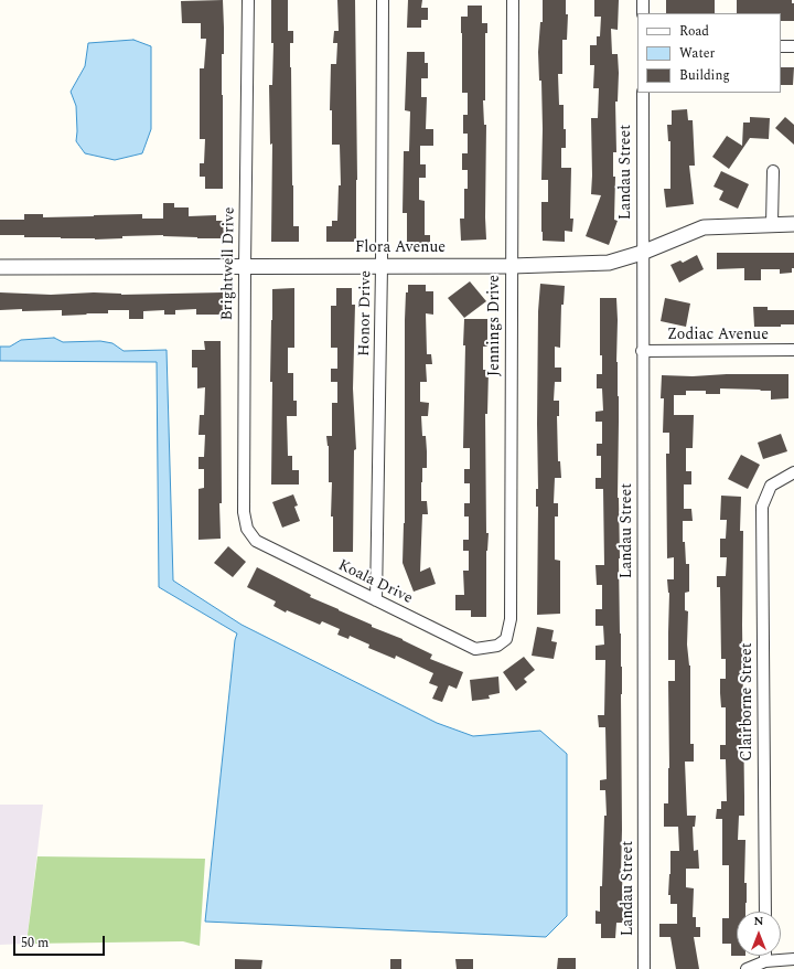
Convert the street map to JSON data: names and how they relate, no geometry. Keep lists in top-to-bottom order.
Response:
{
  "streets": {
    "street": [
      "Landau Street",
      "Flora Avenue",
      "Brightwell Drive",
      "Honor Drive",
      "Jennings Drive",
      "Zodiac Avenue",
      "Koala Drive",
      "Clairborne Street"
    ]
  },
  "crossings": [
    ["Landau Street", "Flora Avenue"],
    ["Landau Street", "Zodiac Avenue"],
    ["Flora Avenue", "Brightwell Drive"],
    ["Flora Avenue", "Honor Drive"],
    ["Flora Avenue", "Jennings Drive"],
    ["Brightwell Drive", "Koala Drive"],
    ["Honor Drive", "Koala Drive"],
    ["Jennings Drive", "Koala Drive"]
  ],
  "legend": ["Road", "Water", "Building"],
  "scale_bar": "50 m",
  "north": "top"
}
